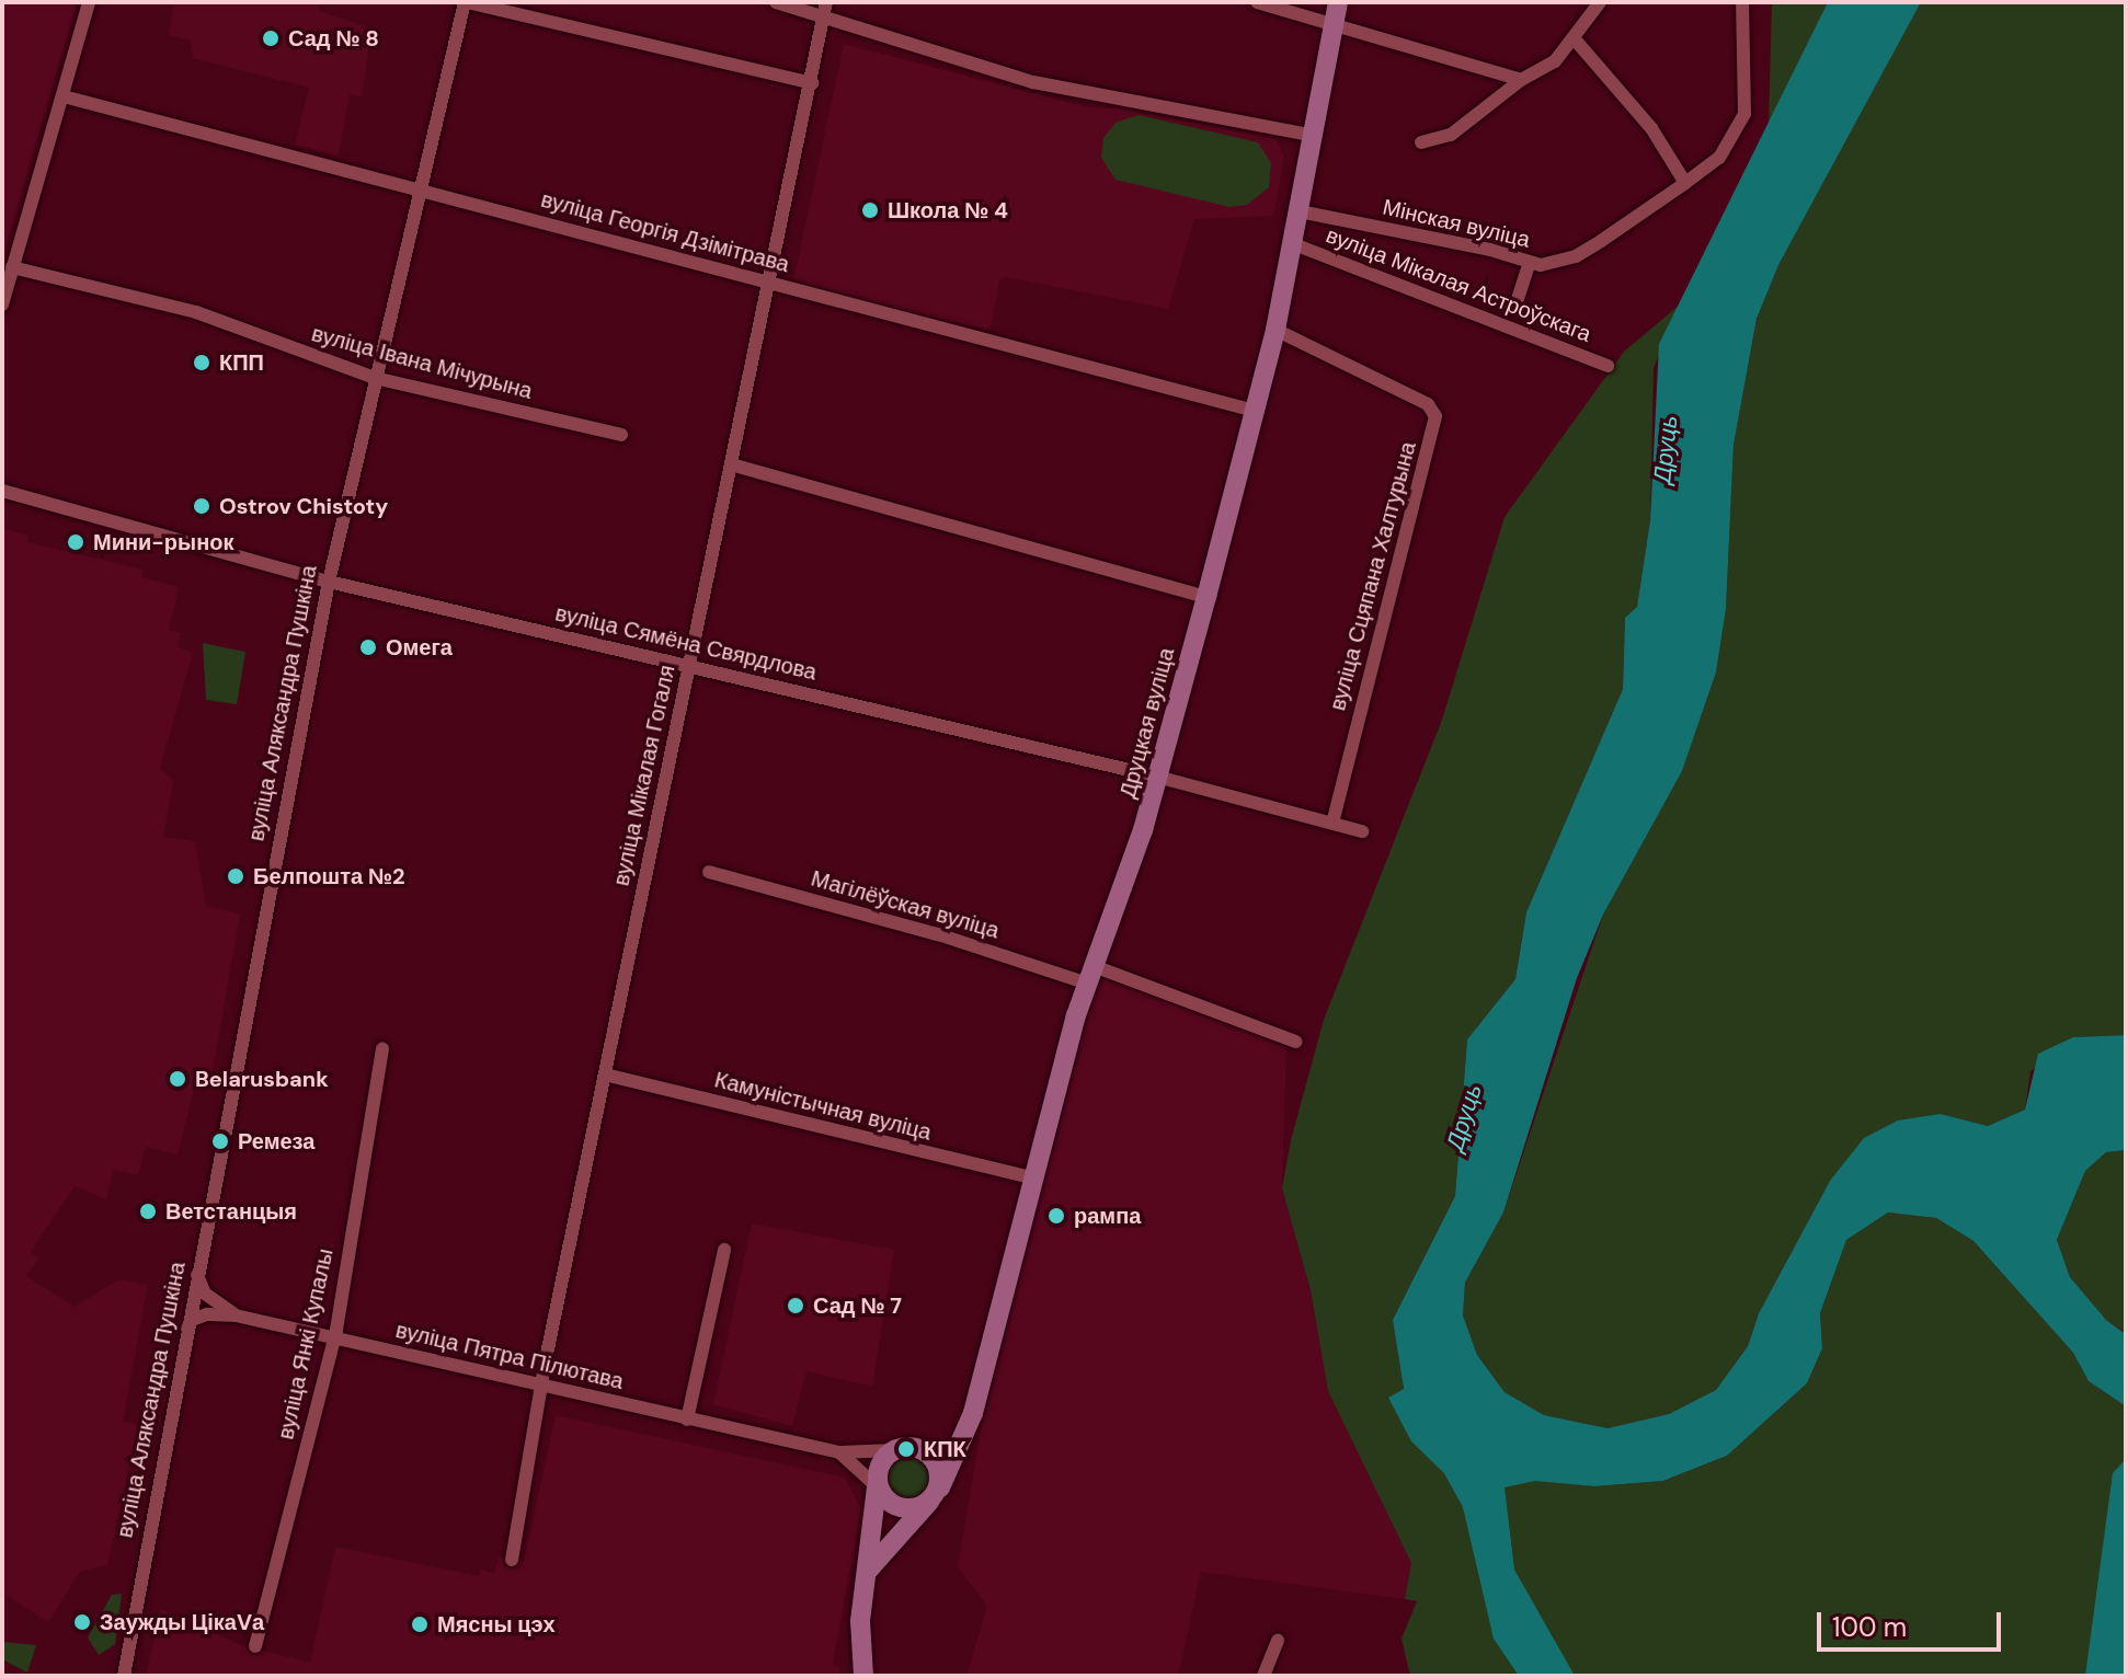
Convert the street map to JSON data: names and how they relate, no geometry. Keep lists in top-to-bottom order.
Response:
{
  "streets": {
    "main road": ["Друцкая вуліца"],
    "street": [
      "Мінская вуліца",
      "вуліца Георгія Дзімітрава",
      "вуліца Мікалая Астроўскага",
      "вуліца Івана Мічурына",
      "вуліца Сцяпана Халтурына",
      "вуліца Сямёна Свярдлова",
      "вуліца Аляксандра Пушкіна",
      "вуліца Мікалая Гогаля",
      "Магілёўская вуліца",
      "Камуністычная вуліца",
      "вуліца Янкі Купалы",
      "вуліца Пятра Пілютава"
    ]
  },
  "crossings": [
    ["Мінская вуліца", "Друцкая вуліца"],
    ["вуліца Георгія Дзімітрава", "вуліца Аляксандра Пушкіна"],
    ["вуліца Георгія Дзімітрава", "Друцкая вуліца"],
    ["вуліца Георгія Дзімітрава", "вуліца Мікалая Гогаля"],
    ["вуліца Мікалая Астроўскага", "Друцкая вуліца"],
    ["вуліца Івана Мічурына", "вуліца Аляксандра Пушкіна"],
    ["вуліца Сцяпана Халтурына", "вуліца Сямёна Свярдлова"],
    ["вуліца Сцяпана Халтурына", "Друцкая вуліца"],
    ["вуліца Сямёна Свярдлова", "вуліца Аляксандра Пушкіна"],
    ["вуліца Сямёна Свярдлова", "Друцкая вуліца"],
    ["вуліца Сямёна Свярдлова", "вуліца Мікалая Гогаля"],
    ["вуліца Аляксандра Пушкіна", "вуліца Пятра Пілютава"],
    ["Друцкая вуліца", "Магілёўская вуліца"],
    ["Друцкая вуліца", "Камуністычная вуліца"],
    ["Друцкая вуліца", "вуліца Пятра Пілютава"],
    ["вуліца Мікалая Гогаля", "Камуністычная вуліца"],
    ["вуліца Мікалая Гогаля", "вуліца Пятра Пілютава"],
    ["вуліца Янкі Купалы", "вуліца Пятра Пілютава"]
  ],
  "water": ["Друць"],
  "places": [
    "Сад № 8",
    "Школа № 4",
    "КПП",
    "Ostrov Chistoty",
    "Мини-рынок",
    "Омега",
    "Белпошта №2",
    "Belarusbank",
    "Ремеза",
    "Ветстанцыя",
    "рампа",
    "Сад № 7",
    "КПК",
    "Заужды ЦікаVа",
    "Мясны цэх"
  ],
  "scale_bar": "100 m"
}
